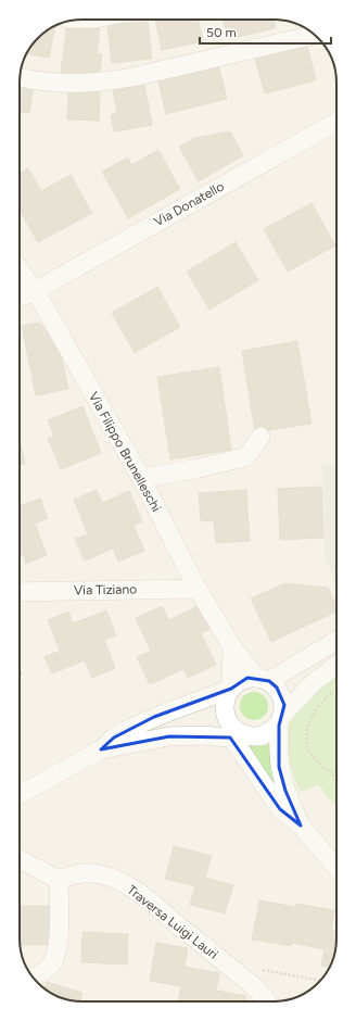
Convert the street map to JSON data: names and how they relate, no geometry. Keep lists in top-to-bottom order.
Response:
{
  "streets": {
    "street": [
      "Via Donatello",
      "Via Filippo Brunelleschi",
      "Via Tiziano",
      "Traversa Luigi Lauri"
    ]
  },
  "crossings": [
    ["Via Donatello", "Via Filippo Brunelleschi"],
    ["Via Filippo Brunelleschi", "Via Tiziano"]
  ],
  "scale_bar": "50 m"
}
